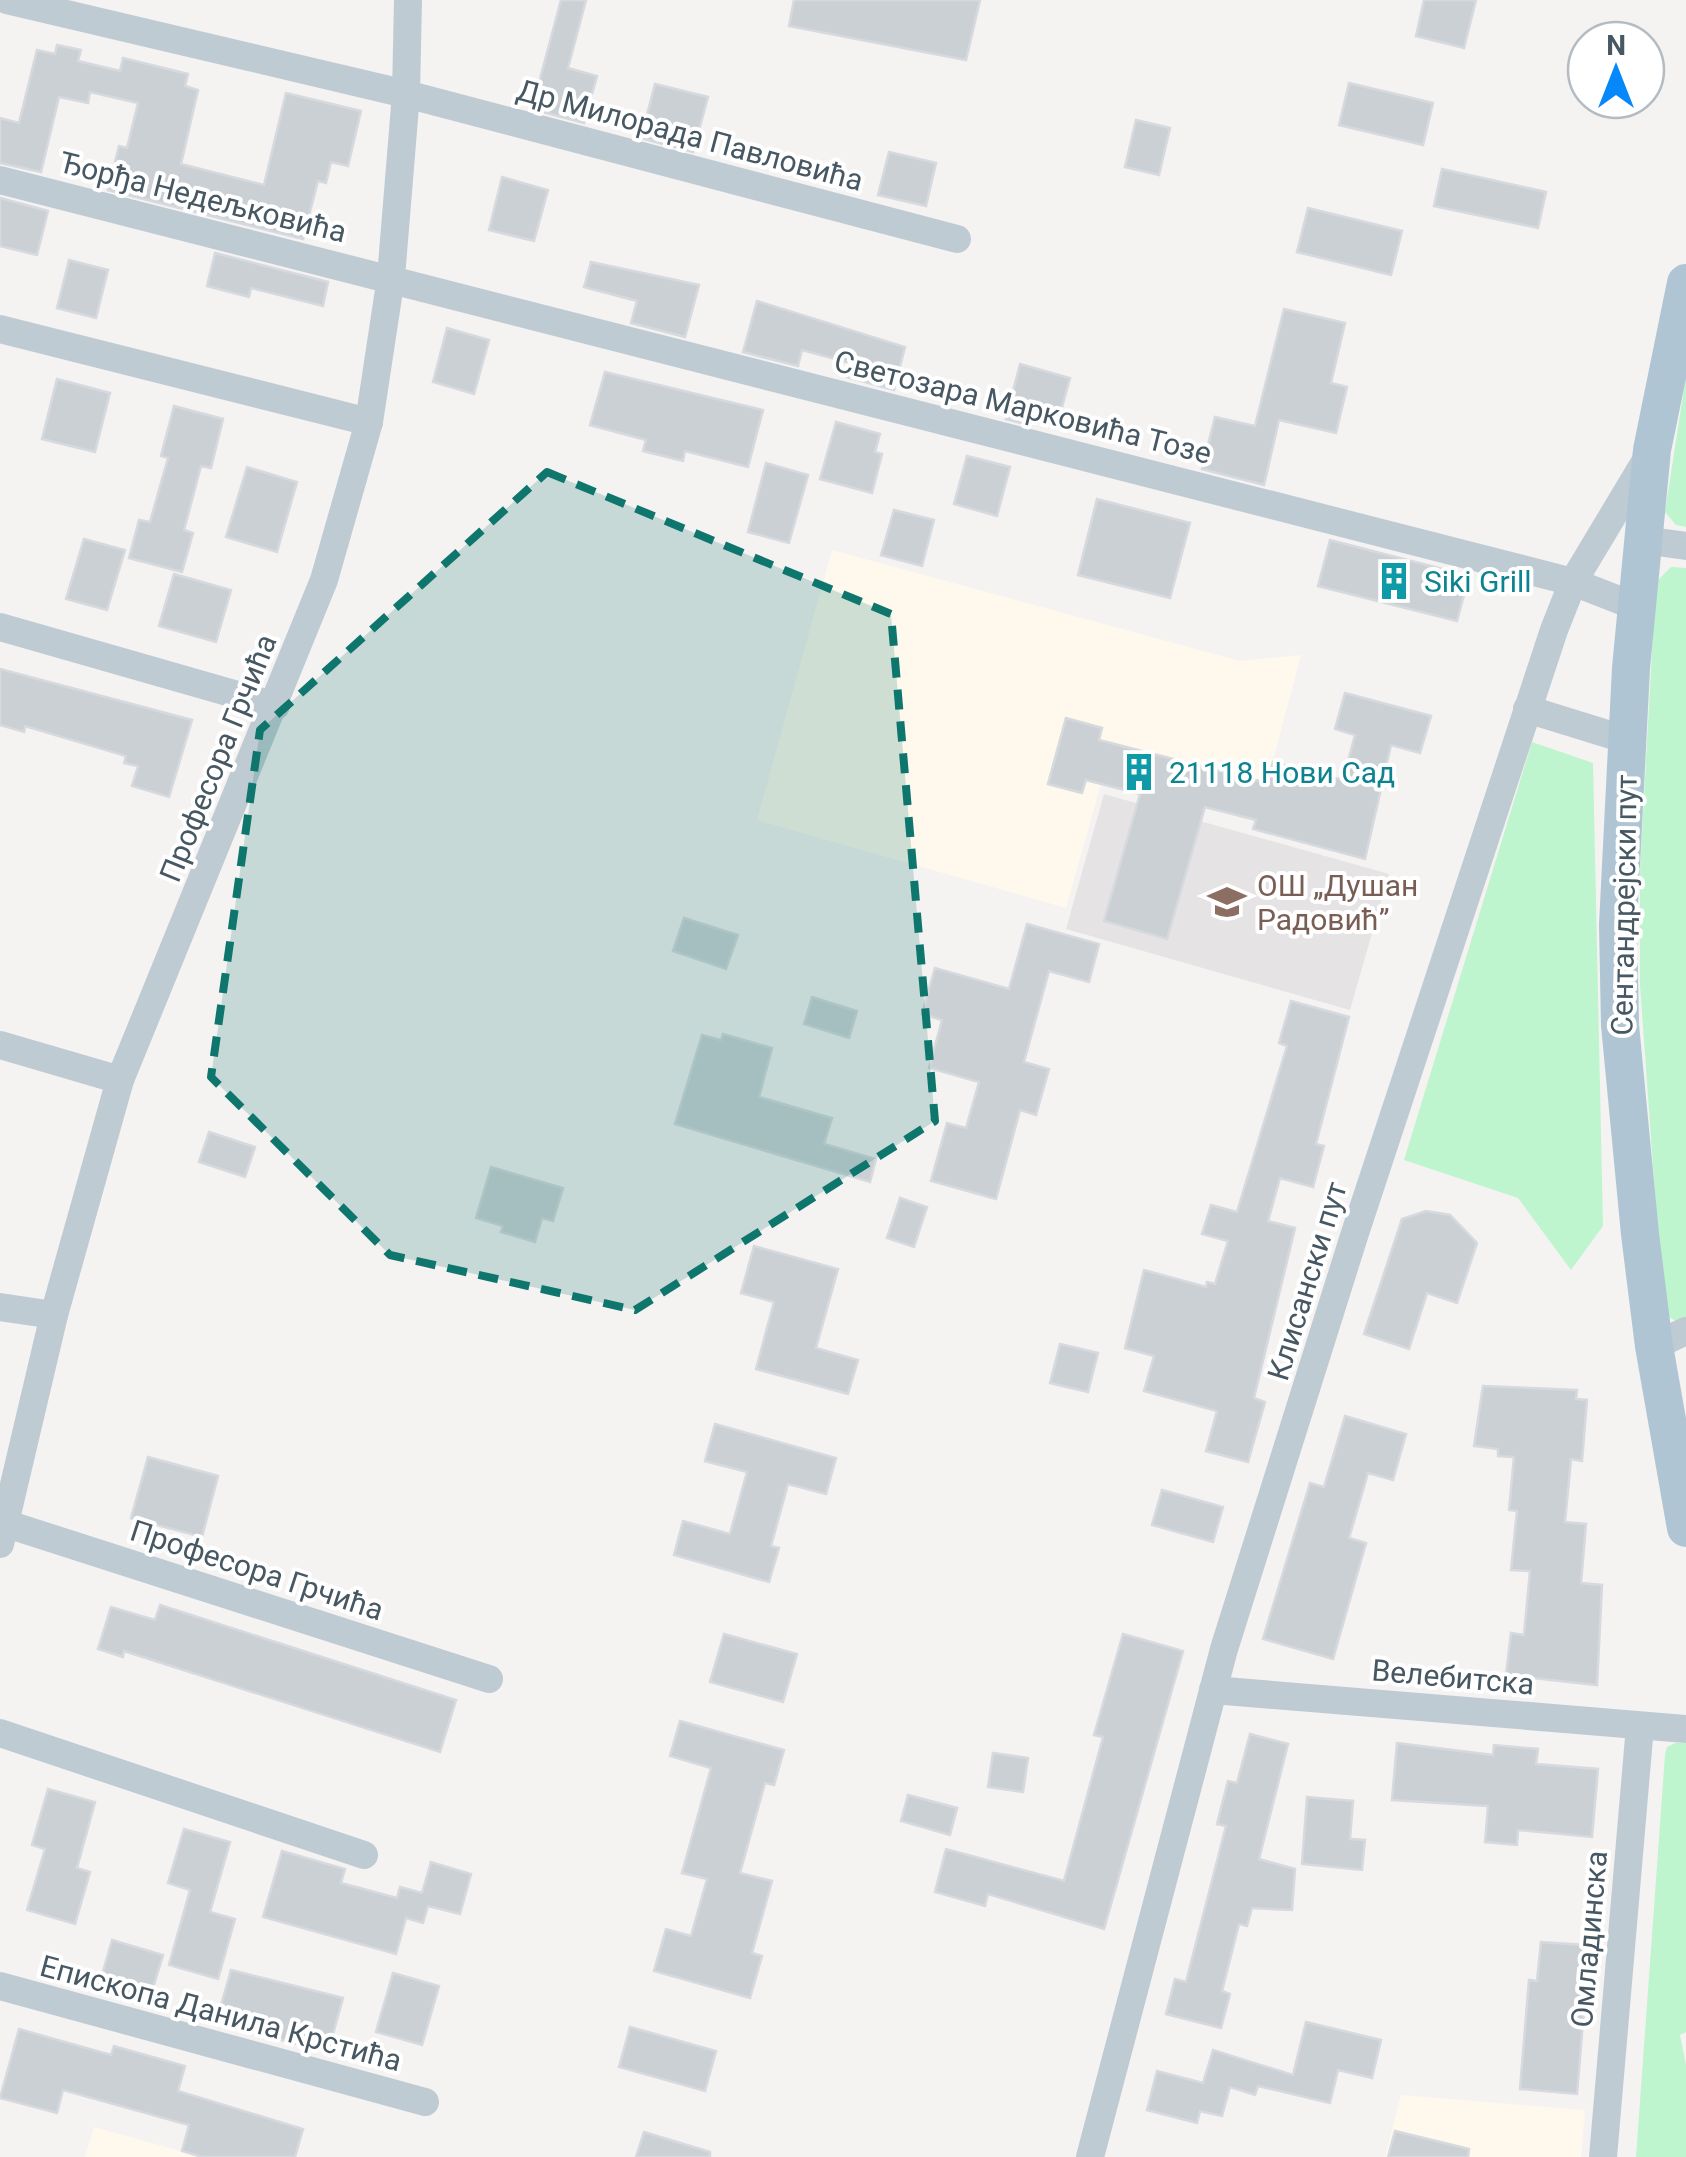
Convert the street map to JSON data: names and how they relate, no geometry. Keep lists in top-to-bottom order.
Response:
{
  "streets": {
    "main road": ["Сентандрејски пут"],
    "street": [
      "Др Милорада Павловића",
      "Ђорђа Недељковића",
      "Светозара Марковића Тозе",
      "Професора Грчића",
      "Клисански пут",
      "Велебитска",
      "Омладинска",
      "Епископа Данила Крстића"
    ]
  },
  "crossings": [
    ["Др Милорада Павловића", "Професора Грчића"],
    ["Ђорђа Недељковића", "Светозара Марковића Тозе"],
    ["Ђорђа Недељковића", "Професора Грчића"],
    ["Светозара Марковића Тозе", "Професора Грчића"],
    ["Светозара Марковића Тозе", "Сентандрејски пут"],
    ["Светозара Марковића Тозе", "Клисански пут"],
    ["Сентандрејски пут", "Клисански пут"],
    ["Клисански пут", "Велебитска"],
    ["Велебитска", "Омладинска"]
  ],
  "places": {
    "building": ["Siki Grill", "21118 Нови Сад"],
    "school or university": ["ОШ „Душан Радовић”"]
  },
  "north": "top"
}
